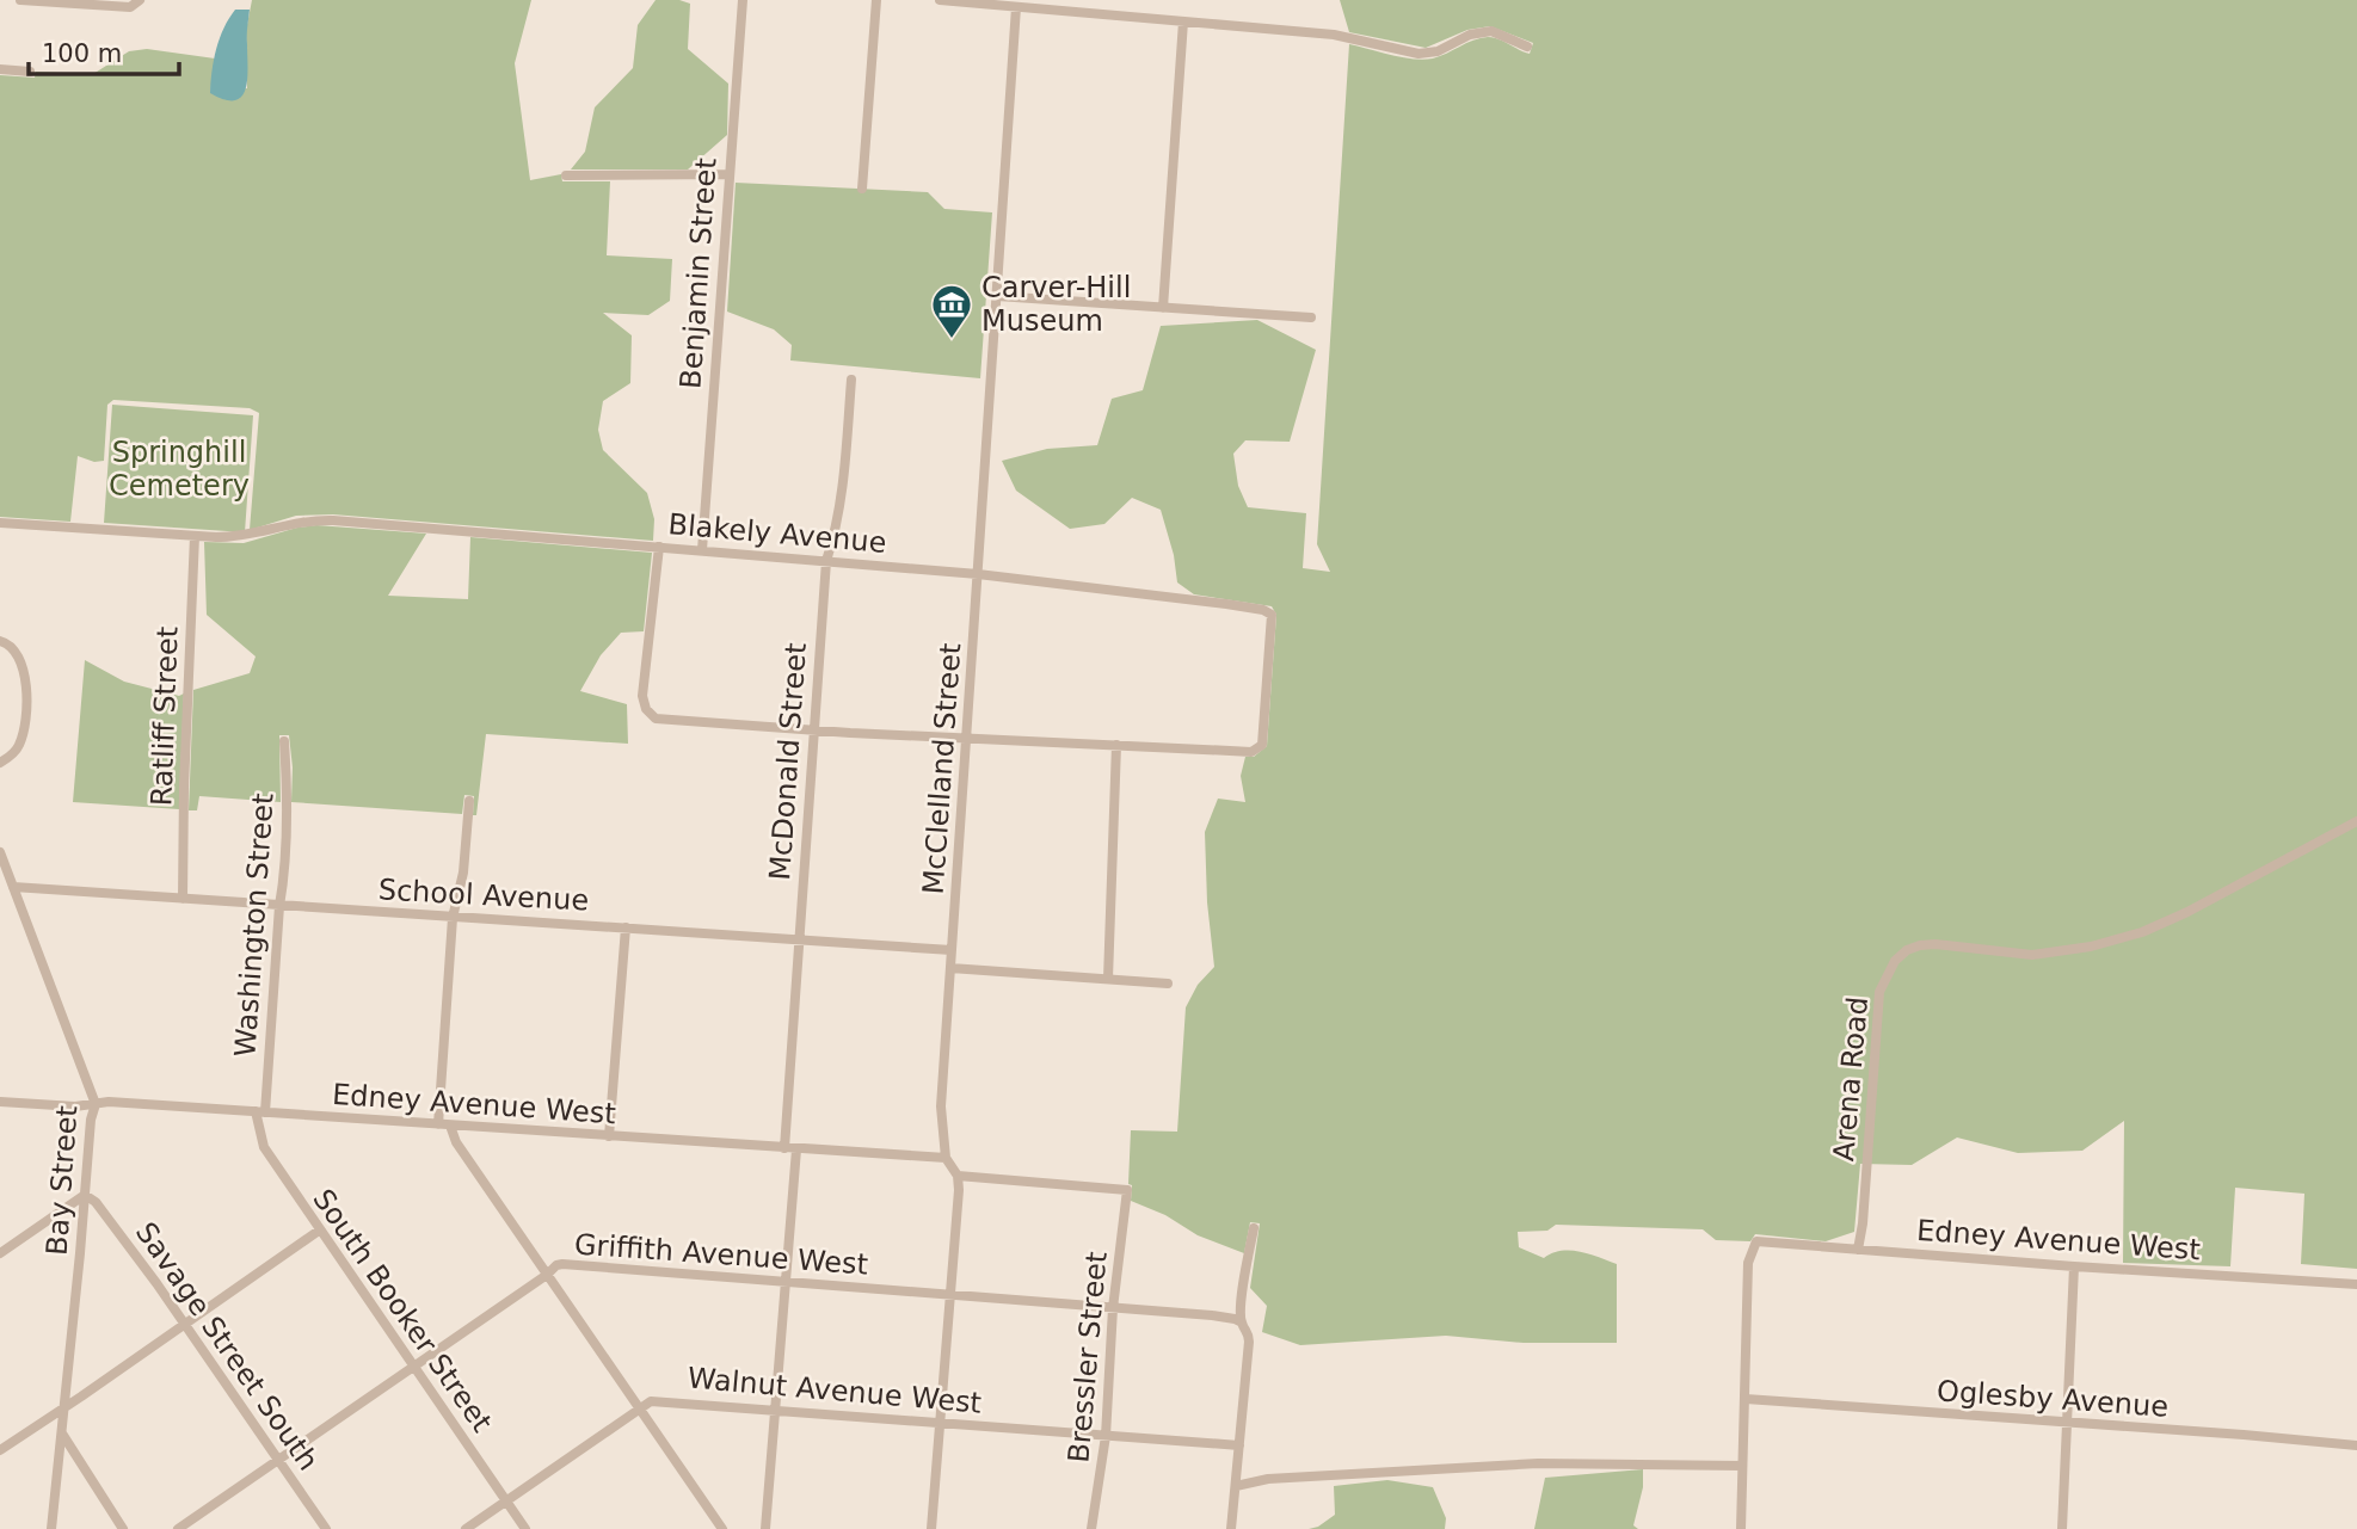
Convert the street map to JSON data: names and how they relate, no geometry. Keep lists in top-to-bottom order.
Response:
{
  "streets": {
    "street": [
      "Benjamin Street",
      "Blakely Avenue",
      "Ratliff Street",
      "McDonald Street",
      "McClelland Street",
      "School Avenue",
      "Washington Street",
      "Arena Road",
      "Edney Avenue West",
      "Bay Street",
      "Griffith Avenue West",
      "South Booker Street",
      "Savage Street South",
      "Bressler Street",
      "Walnut Avenue West",
      "Oglesby Avenue"
    ]
  },
  "crossings": [
    ["Benjamin Street", "Blakely Avenue"],
    ["Blakely Avenue", "Ratliff Street"],
    ["Blakely Avenue", "McDonald Street"],
    ["Blakely Avenue", "McClelland Street"],
    ["Ratliff Street", "School Avenue"],
    ["McDonald Street", "School Avenue"],
    ["McDonald Street", "Edney Avenue West"],
    ["McDonald Street", "Griffith Avenue West"],
    ["McDonald Street", "Walnut Avenue West"],
    ["McClelland Street", "School Avenue"],
    ["McClelland Street", "Edney Avenue West"],
    ["McClelland Street", "Bressler Street"],
    ["School Avenue", "Washington Street"],
    ["School Avenue", "Bay Street"],
    ["Washington Street", "Edney Avenue West"],
    ["Washington Street", "South Booker Street"],
    ["Arena Road", "Edney Avenue West"],
    ["Edney Avenue West", "Bay Street"],
    ["Edney Avenue West", "South Booker Street"],
    ["Edney Avenue West", "Oglesby Avenue"],
    ["Bay Street", "Savage Street South"],
    ["Griffith Avenue West", "South Booker Street"],
    ["Griffith Avenue West", "Savage Street South"],
    ["Griffith Avenue West", "Bressler Street"],
    ["South Booker Street", "Walnut Avenue West"],
    ["Bressler Street", "Walnut Avenue West"]
  ],
  "parks": ["Springhill Cemetery"],
  "places": {
    "museum": ["Carver-Hill Museum"]
  },
  "scale_bar": "100 m"
}
